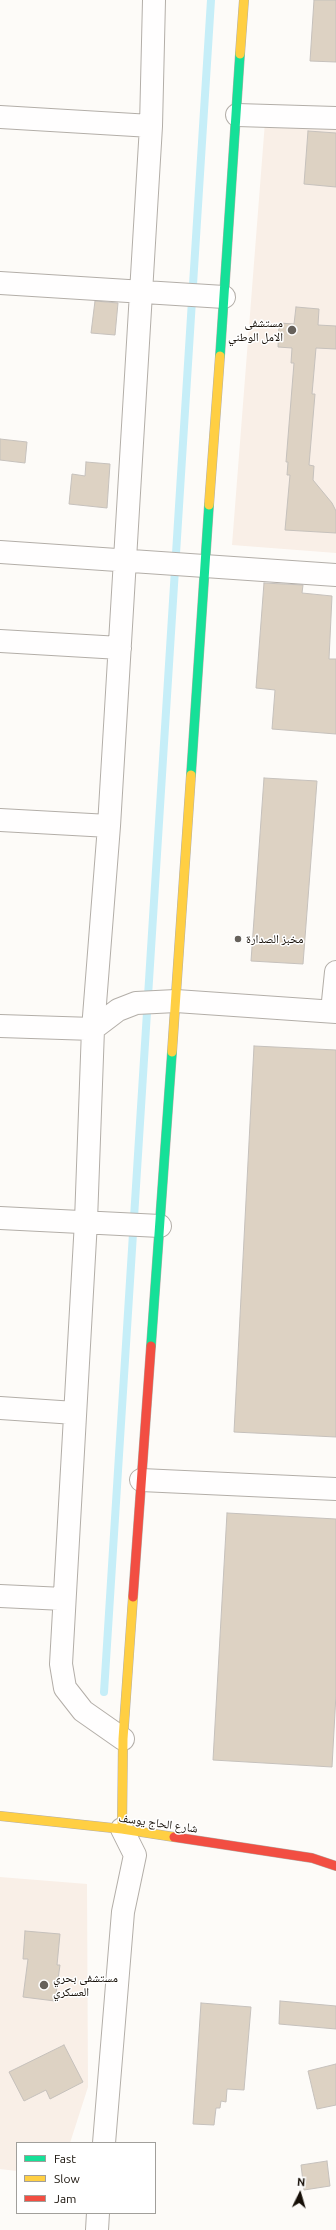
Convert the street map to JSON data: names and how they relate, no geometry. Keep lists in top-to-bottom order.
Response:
{
  "streets": {
    "street": ["شارع الحاج يوسف"]
  },
  "places": ["مستشفى الامل الوطني", "مخبز الصدارة", "مستشفى بحري العسكري"],
  "legend": ["Fast", "Slow", "Jam"],
  "north": "top"
}
